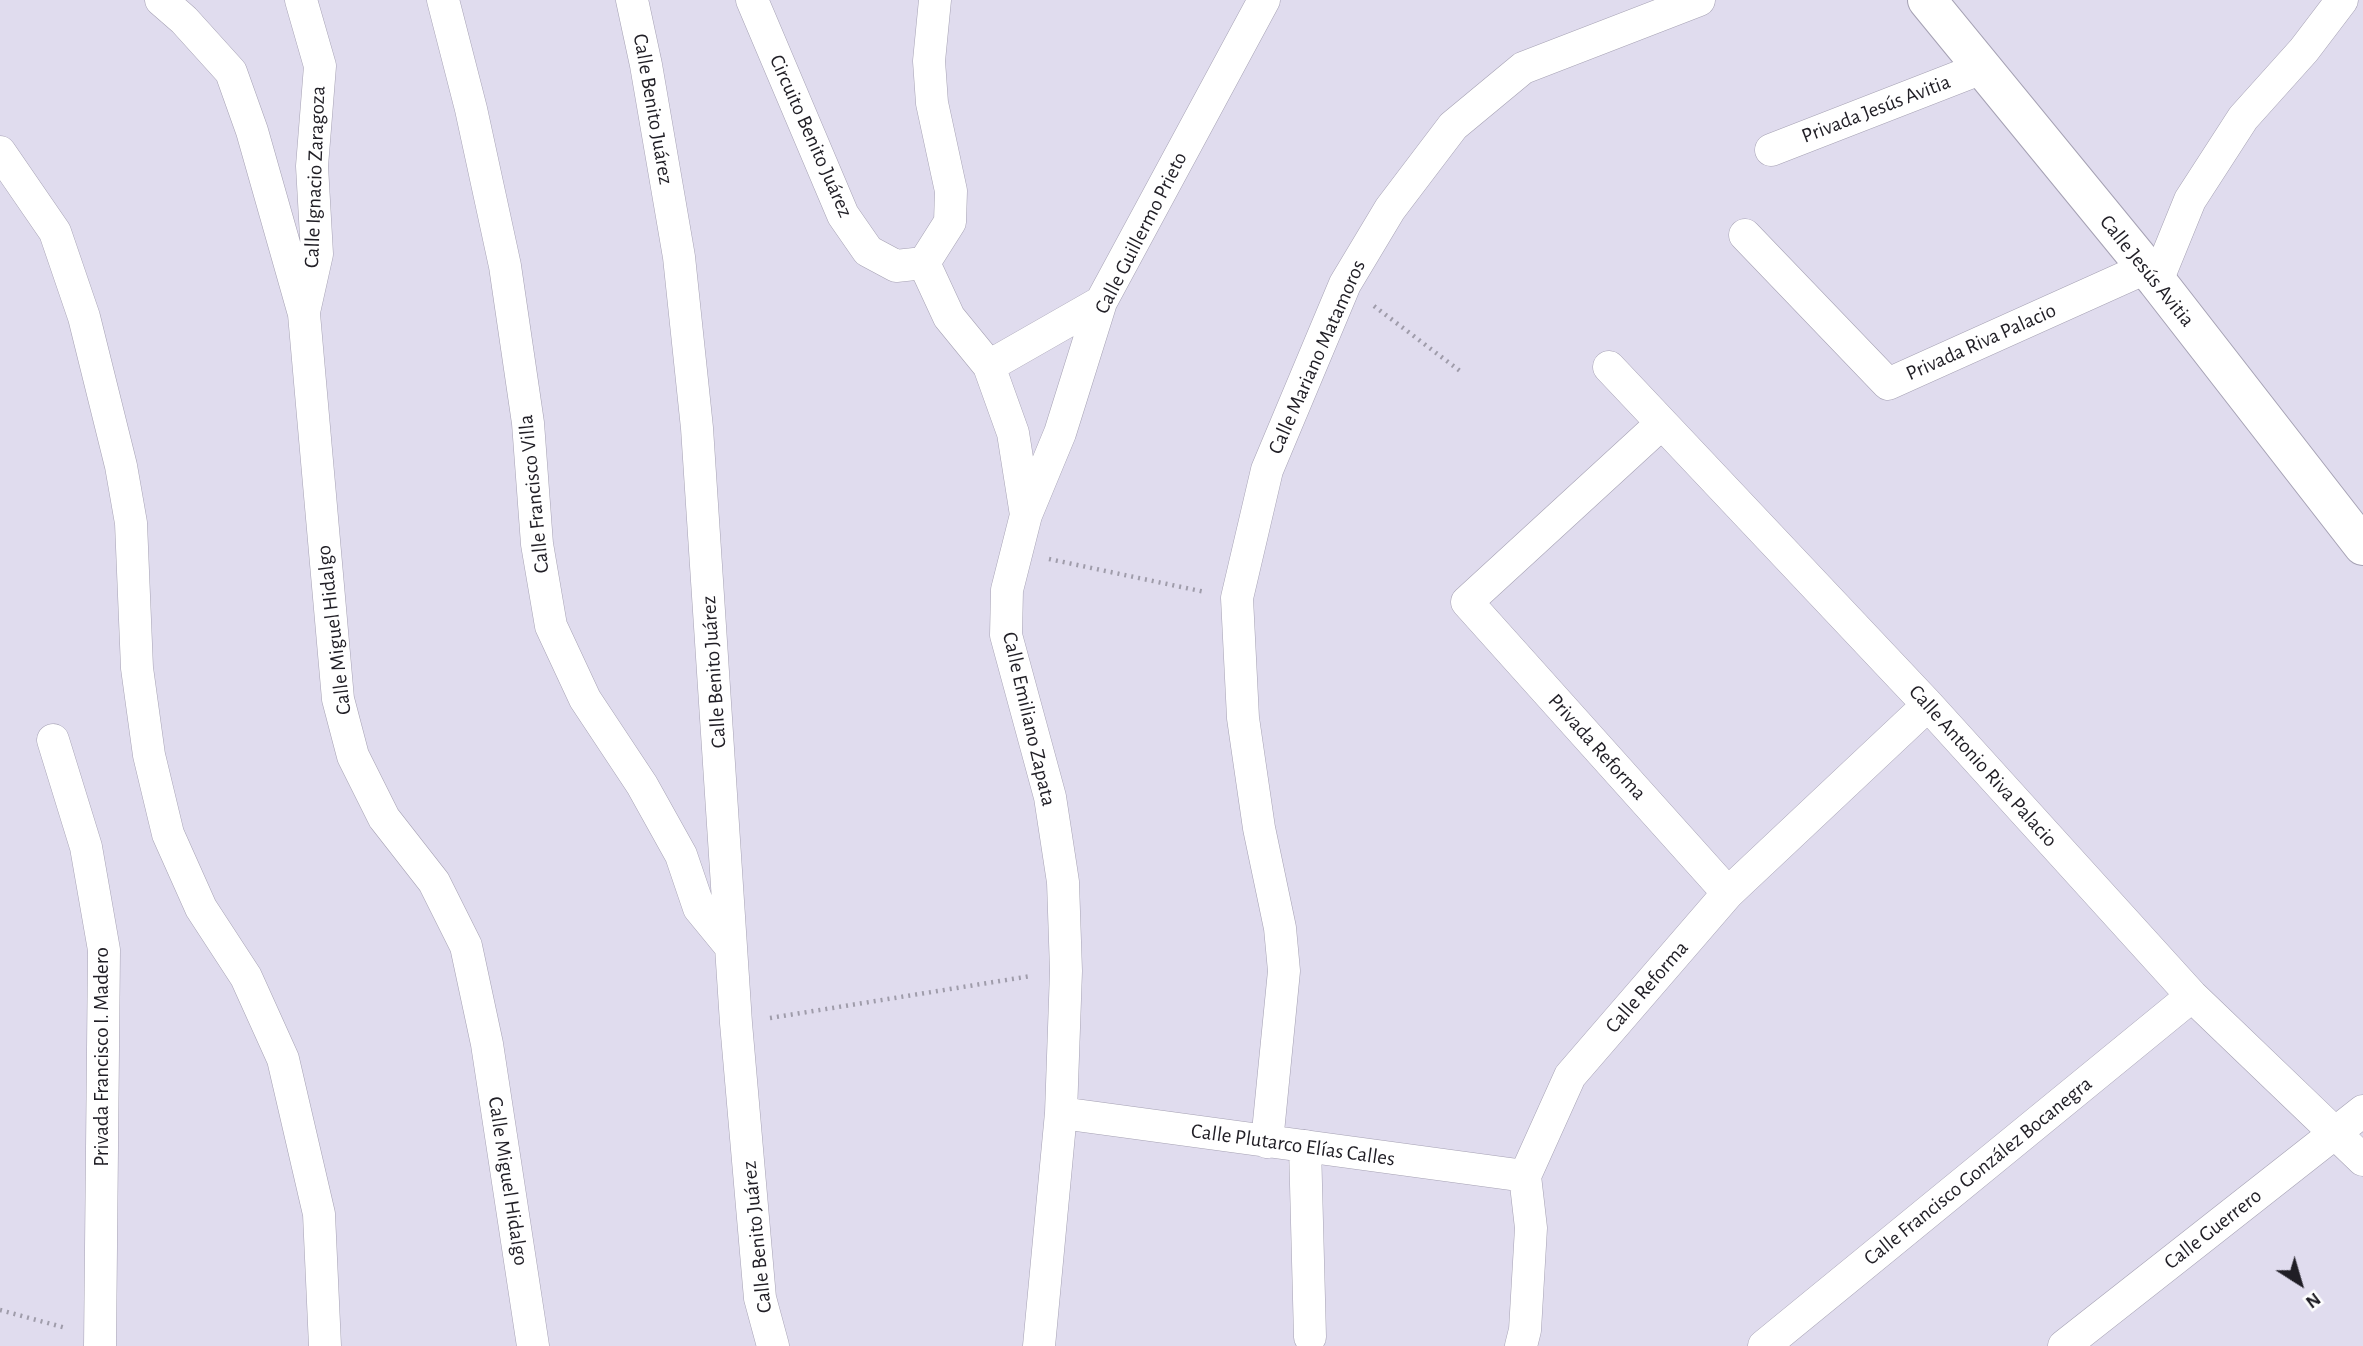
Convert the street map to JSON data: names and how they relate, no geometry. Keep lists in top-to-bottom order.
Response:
{
  "streets": {
    "street": [
      "Calle Benito Juárez",
      "Privada Jesús Avitia",
      "Circuito Benito Juárez",
      "Calle Ignacio Zaragoza",
      "Calle Guillermo Prieto",
      "Calle Jesús Avitia",
      "Privada Riva Palacio",
      "Calle Mariano Matamoros",
      "Calle Francisco Villa",
      "Calle Miguel Hidalgo",
      "Calle Emiliano Zapata",
      "Privada Reforma",
      "Calle Antonio Riva Palacio",
      "Calle Reforma",
      "Privada Francisco I. Madero",
      "Calle Plutarco Elías Calles",
      "Calle Francisco González Bocanegra",
      "Calle Guerrero"
    ]
  },
  "crossings": [
    ["Calle Benito Juárez", "Calle Francisco Villa"],
    ["Privada Jesús Avitia", "Calle Jesús Avitia"],
    ["Circuito Benito Juárez", "Calle Emiliano Zapata"],
    ["Calle Ignacio Zaragoza", "Calle Miguel Hidalgo"],
    ["Calle Guillermo Prieto", "Calle Emiliano Zapata"],
    ["Calle Jesús Avitia", "Privada Riva Palacio"],
    ["Calle Mariano Matamoros", "Calle Plutarco Elías Calles"],
    ["Calle Emiliano Zapata", "Calle Plutarco Elías Calles"],
    ["Privada Reforma", "Calle Antonio Riva Palacio"],
    ["Privada Reforma", "Calle Reforma"],
    ["Calle Antonio Riva Palacio", "Calle Reforma"],
    ["Calle Antonio Riva Palacio", "Calle Francisco González Bocanegra"],
    ["Calle Antonio Riva Palacio", "Calle Guerrero"],
    ["Calle Reforma", "Calle Plutarco Elías Calles"]
  ],
  "north": "bottom right"
}
